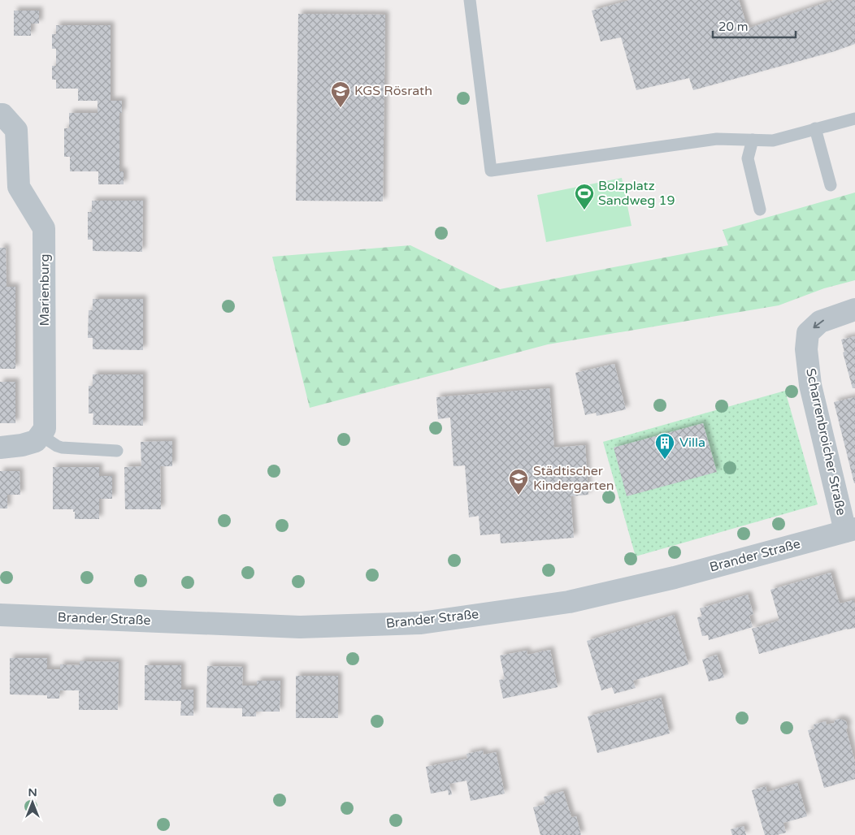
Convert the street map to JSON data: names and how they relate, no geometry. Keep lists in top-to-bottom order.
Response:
{
  "streets": {
    "street": ["Marienburg", "Scharrenbroicher Straße", "Brander Straße"]
  },
  "crossings": [
    ["Scharrenbroicher Straße", "Brander Straße"]
  ],
  "one_way": ["Scharrenbroicher Straße"],
  "places": {
    "school or university": ["KGS Rösrath", "Städtischer Kindergarten"],
    "sports": ["Bolzplatz Sandweg 19"],
    "building": ["Villa"]
  },
  "scale_bar": "20 m",
  "north": "top"
}
